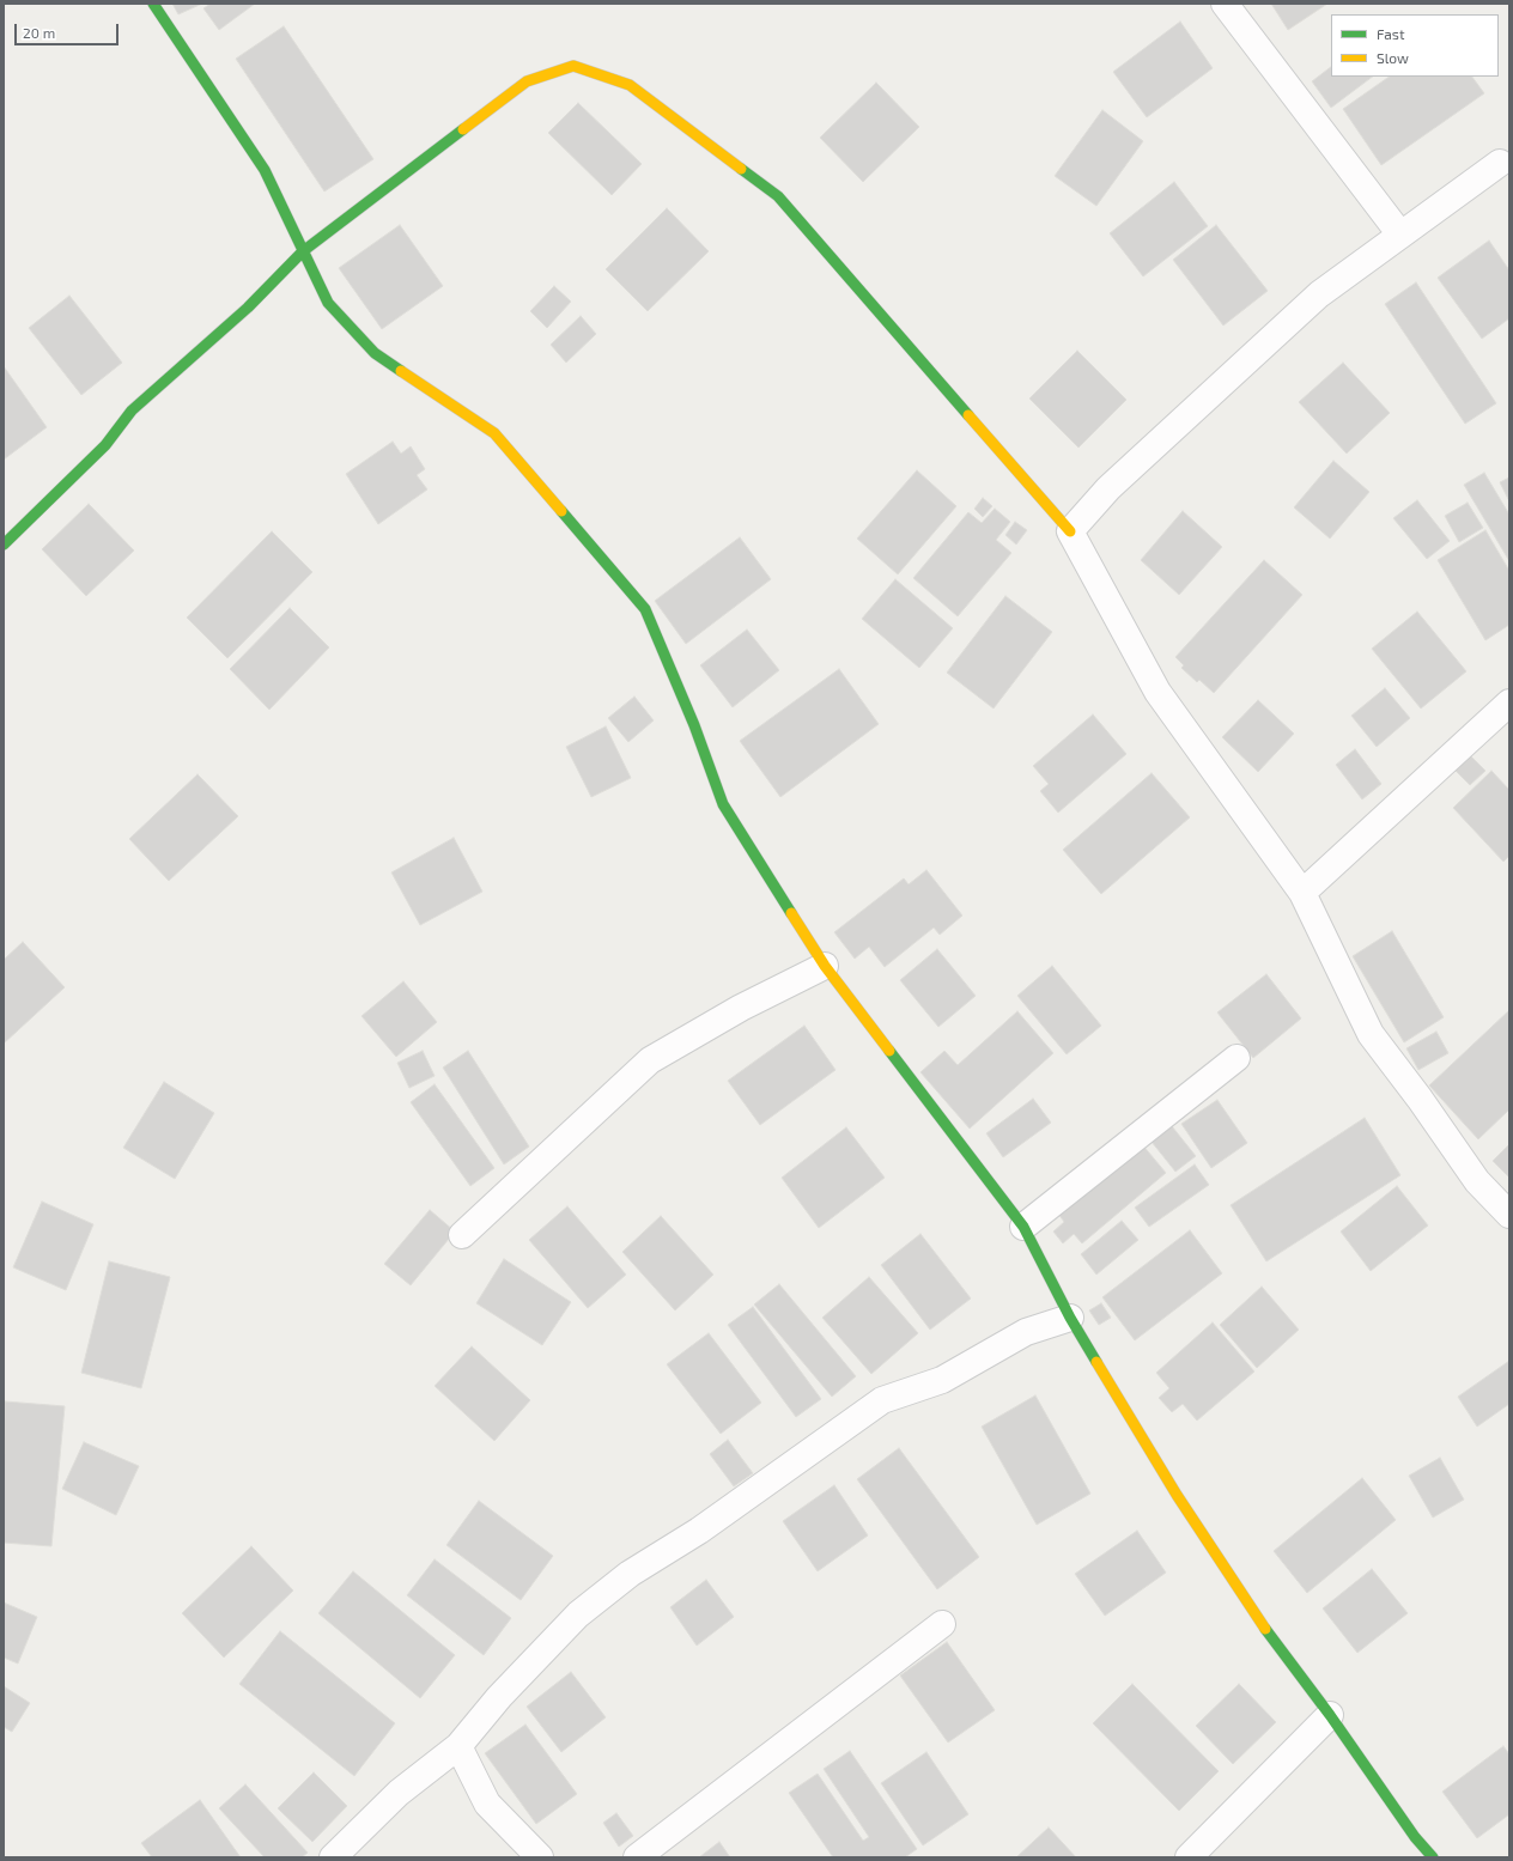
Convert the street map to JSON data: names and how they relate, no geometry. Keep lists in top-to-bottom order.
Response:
{
  "legend": ["Fast", "Slow"],
  "scale_bar": "20 m"
}
